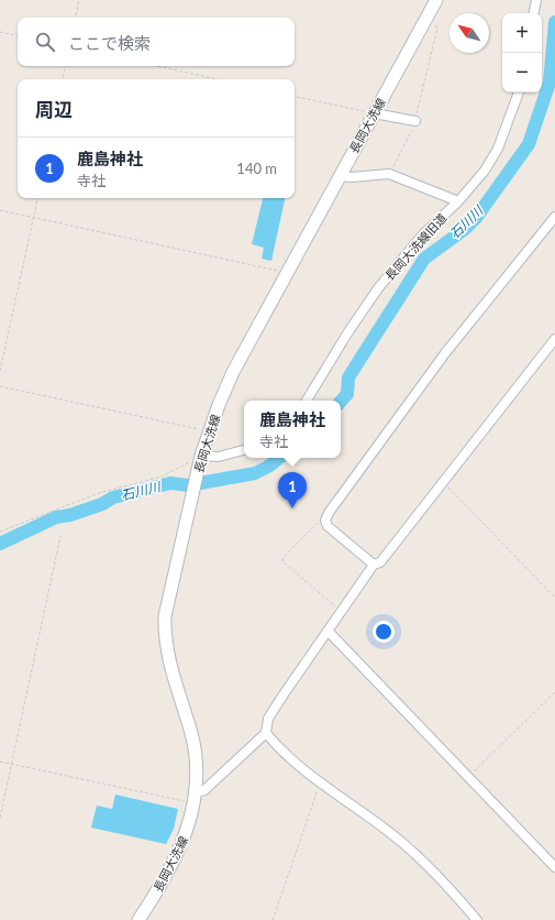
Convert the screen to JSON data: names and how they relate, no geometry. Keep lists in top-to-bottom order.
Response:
{
  "streets": {
    "main road": ["長岡大洗線"],
    "street": ["長岡大洗線旧道"]
  },
  "water": ["石川川"],
  "north": "top left",
  "page": {
    "map_buttons": ["+", "−"],
    "search": "ここで検索",
    "heading": "周辺",
    "list": [
      {
        "mark": "1",
        "name": "鹿島神社",
        "note": "寺社",
        "value": "140 m"
      }
    ],
    "popup": ["鹿島神社", "寺社"],
    "pins": "1"
  }
}
